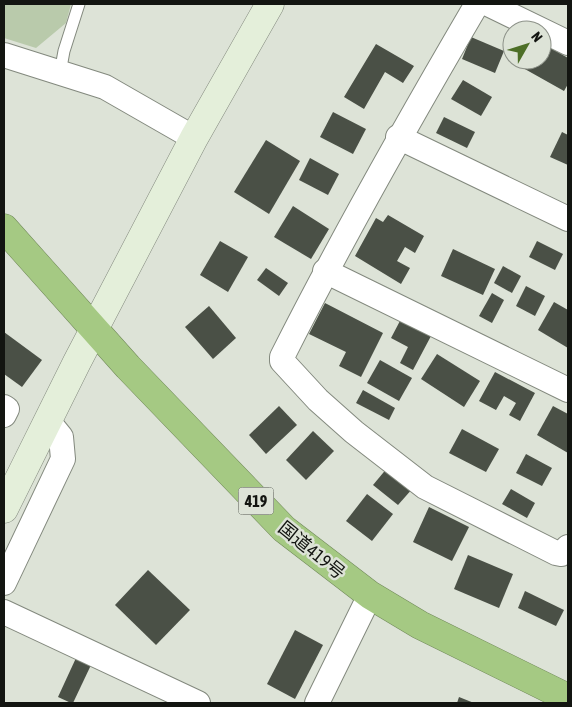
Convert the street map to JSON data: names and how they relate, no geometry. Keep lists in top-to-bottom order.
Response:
{
  "streets": {
    "highway": ["419", "国道419号"]
  },
  "north": "top right"
}
